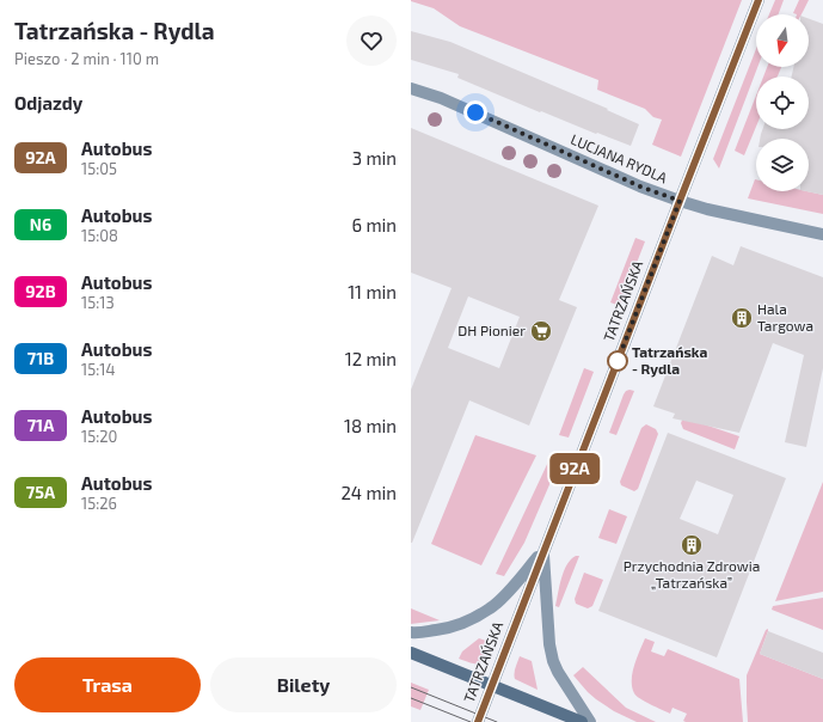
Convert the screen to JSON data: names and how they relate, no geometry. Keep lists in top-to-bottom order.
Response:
{
  "streets": {
    "street": ["LUCJANA RYDLA", "TATRZAŃSKA"]
  },
  "crossings": [
    ["LUCJANA RYDLA", "TATRZAŃSKA"]
  ],
  "places": {
    "building": ["Hala Targowa", "Przychodnia Zdrowia „Tatrzańska”"],
    "supermarket": ["DH Pionier"],
    "other": ["Tatrzańska - Rydla"]
  },
  "lines": ["bus line 92A"],
  "north": "bottom",
  "page": {
    "heading": [
      ["Tatrzańska - Rydla", "Pieszo · 2 min · 110 m"],
      "Odjazdy"
    ],
    "on_map": "92A",
    "list": [
      {
        "mark": "92A",
        "name": "Autobus",
        "note": "15:05",
        "value": "3 min"
      },
      {
        "mark": "N6",
        "name": "Autobus",
        "note": "15:08",
        "value": "6 min"
      },
      {
        "mark": "92B",
        "name": "Autobus",
        "note": "15:13",
        "value": "11 min"
      },
      {
        "mark": "71B",
        "name": "Autobus",
        "note": "15:14",
        "value": "12 min"
      },
      {
        "mark": "71A",
        "name": "Autobus",
        "note": "15:20",
        "value": "18 min"
      },
      {
        "mark": "75A",
        "name": "Autobus",
        "note": "15:26",
        "value": "24 min"
      }
    ],
    "buttons": ["Trasa", "Bilety"]
  }
}
